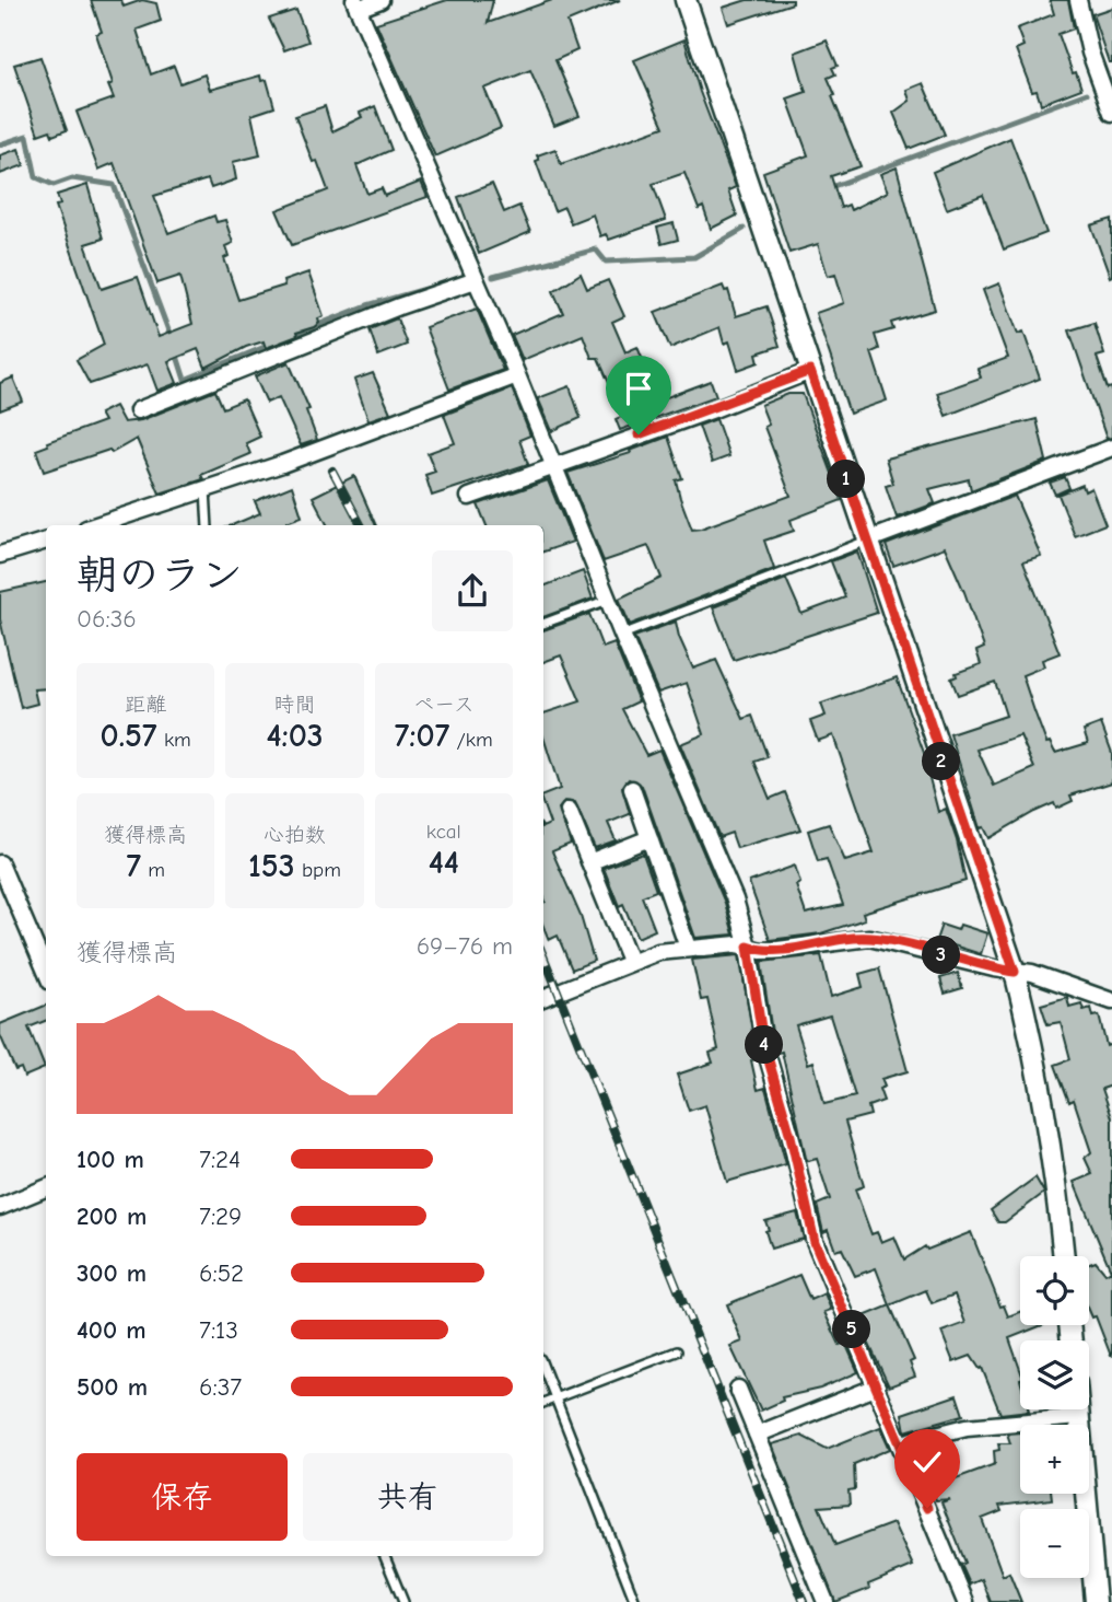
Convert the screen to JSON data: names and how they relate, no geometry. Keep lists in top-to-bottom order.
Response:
{
  "page": {
    "pins": [
      "1",
      "2",
      "3",
      "4",
      "5"
    ],
    "heading": ["朝のラン", "06:36"],
    "stats": [
      ["距離", "0.57 km"],
      ["時間", "4:03"],
      ["ペース", "7:07 /km"],
      ["獲得標高", "7 m"],
      ["心拍数", "153 bpm"],
      ["kcal", "44"]
    ],
    "chart": ["獲得標高", "69–76 m"],
    "list": [
      {
        "name": "100 m",
        "note": "7:24"
      },
      {
        "name": "200 m",
        "note": "7:29"
      },
      {
        "name": "300 m",
        "note": "6:52"
      },
      {
        "name": "400 m",
        "note": "7:13"
      },
      {
        "name": "500 m",
        "note": "6:37"
      }
    ],
    "map_buttons": ["+", "−"],
    "buttons": ["保存", "共有"]
  }
}
